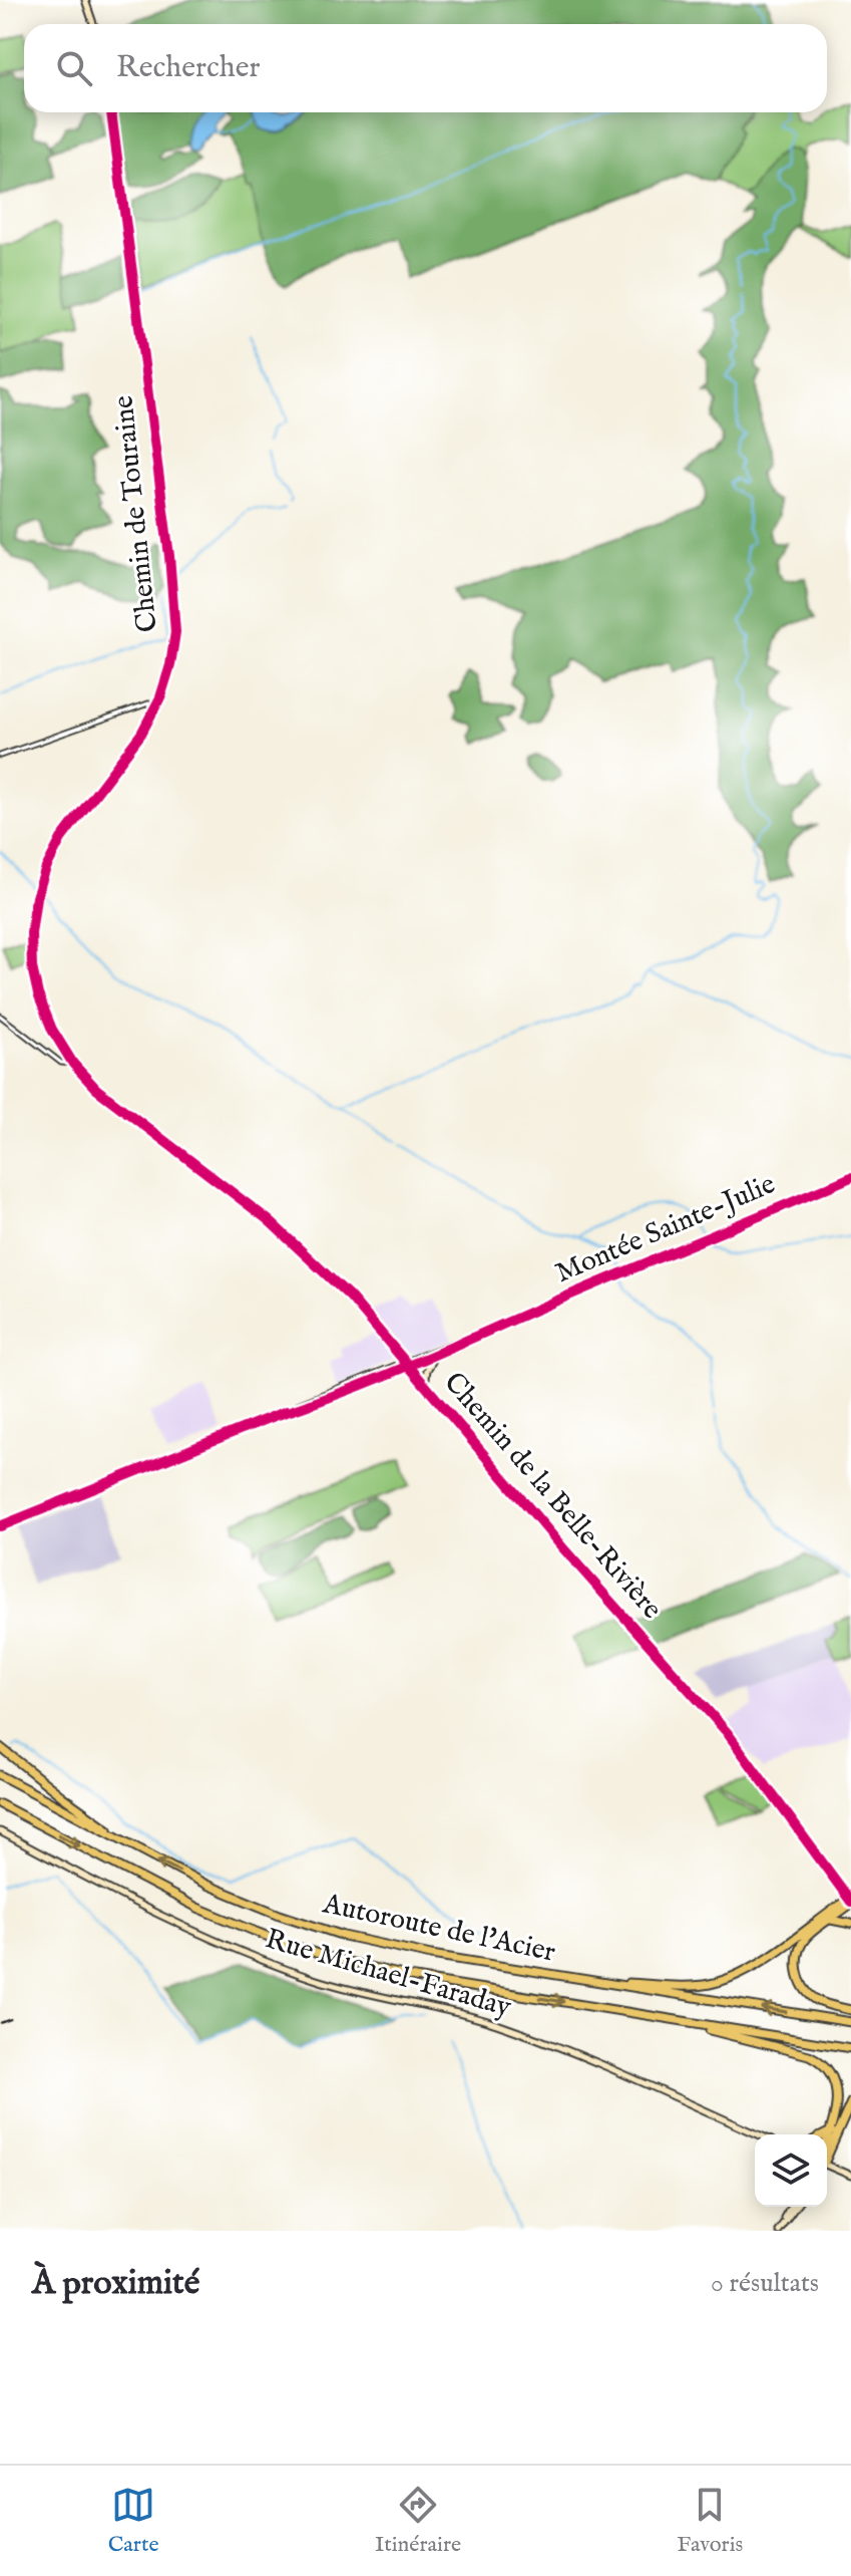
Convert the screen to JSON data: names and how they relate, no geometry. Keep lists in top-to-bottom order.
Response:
{
  "streets": {
    "highway": ["Autoroute de l'Acier"],
    "street": [
      "Chemin de Touraine",
      "Montée Sainte-Julie",
      "Chemin de la Belle-Rivière",
      "Rue Michael-Faraday"
    ]
  },
  "crossings": [
    ["Chemin de Touraine", "Chemin de la Belle-Rivière"],
    ["Montée Sainte-Julie", "Chemin de la Belle-Rivière"]
  ],
  "page": {
    "search": "Rechercher",
    "heading": ["À proximité", "0 résultats"],
    "nav": ["Carte", "Itinéraire", "Favoris"]
  }
}
